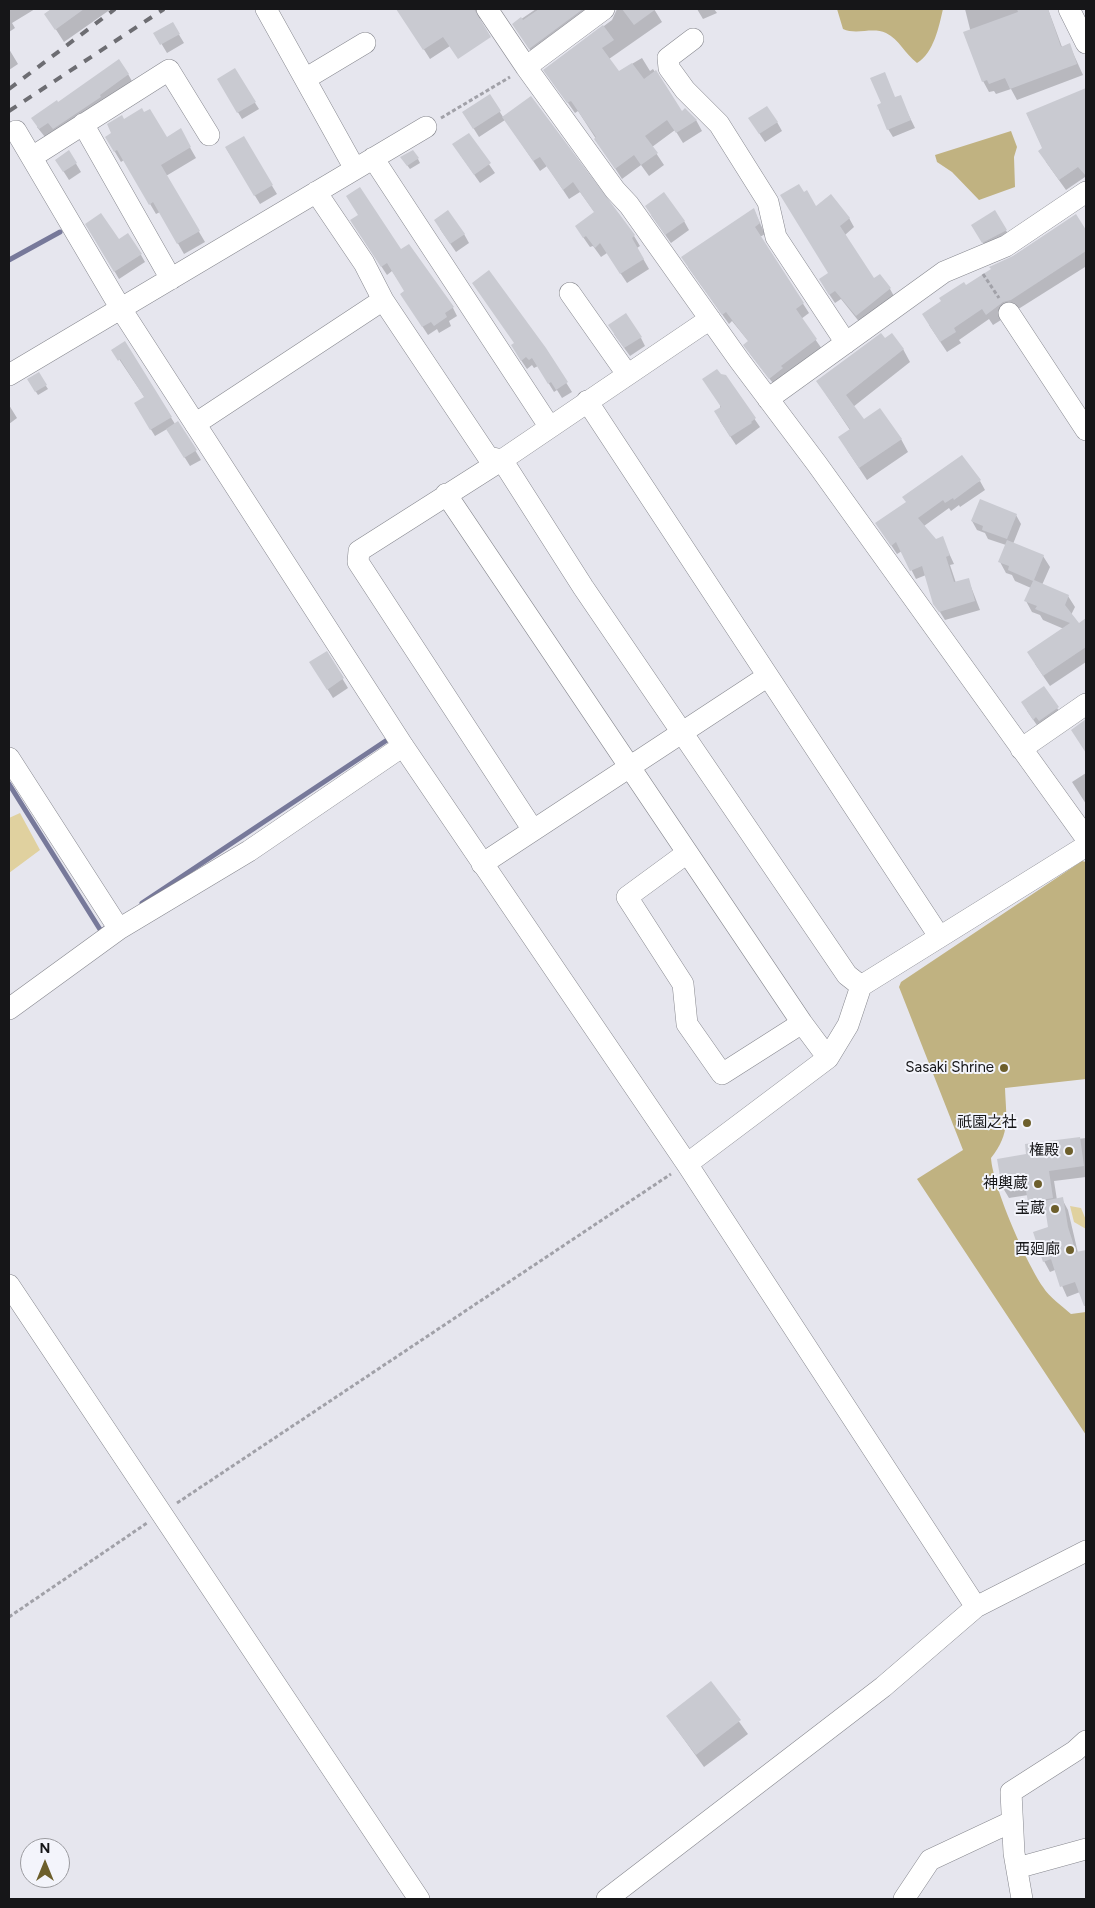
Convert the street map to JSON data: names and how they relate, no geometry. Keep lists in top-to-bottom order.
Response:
{
  "places": [
    "Sasaki Shrine",
    "祇園之社",
    "権殿",
    "神輿蔵",
    "宝蔵",
    "西廻廊"
  ],
  "north": "top"
}
